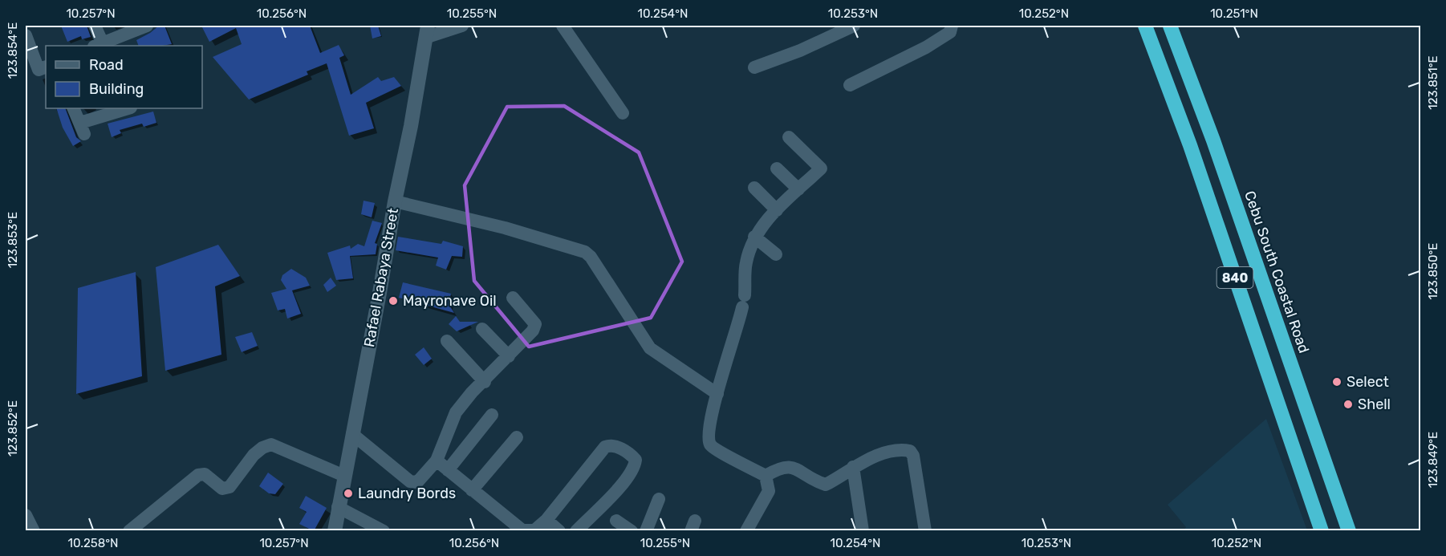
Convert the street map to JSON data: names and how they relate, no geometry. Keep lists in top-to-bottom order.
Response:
{
  "streets": {
    "highway": ["Cebu South Coastal Road", "840"],
    "main road": ["Rafael Rabaya Street"]
  },
  "places": [
    "Mayronave Oil",
    "Select",
    "Shell",
    "Laundry Bords"
  ],
  "legend": ["Road", "Building"],
  "coordinates": [
    "10.257°N",
    "10.256°N",
    "10.255°N",
    "10.254°N",
    "10.253°N",
    "10.252°N",
    "10.251°N",
    "123.854°E",
    "123.851°E",
    "123.853°E",
    "123.850°E",
    "123.852°E",
    "123.849°E",
    "10.258°N"
  ]
}
